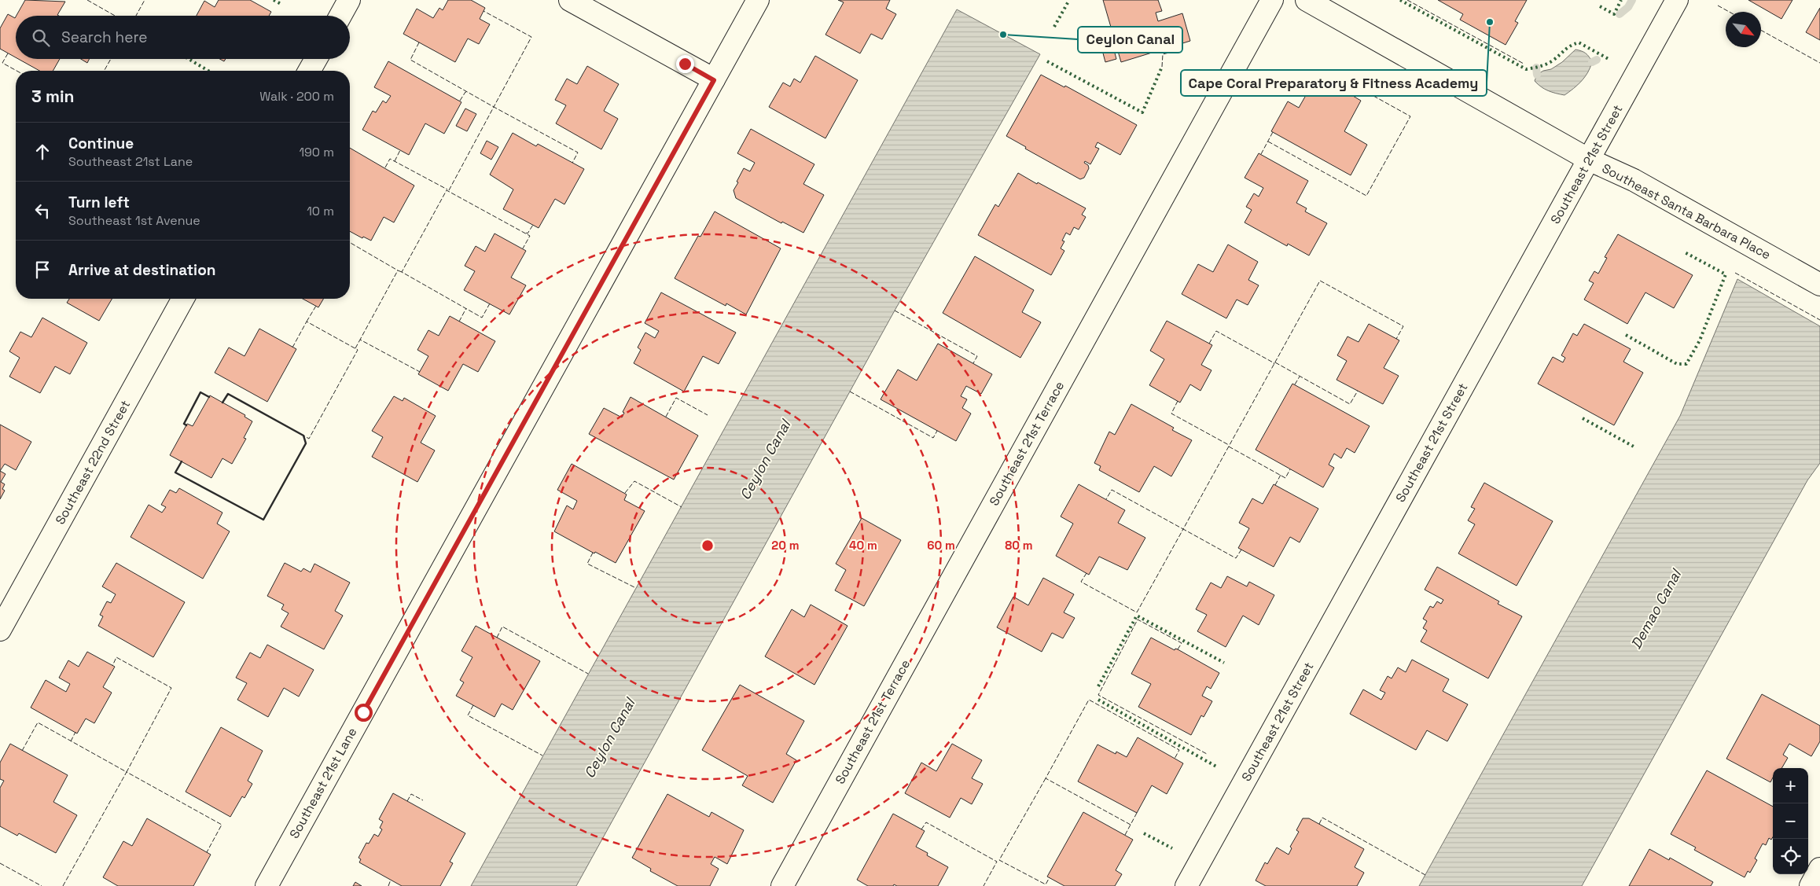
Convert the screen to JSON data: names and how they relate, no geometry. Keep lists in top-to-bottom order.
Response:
{
  "streets": {
    "street": [
      "Southeast 21st Street",
      "Southeast Santa Barbara Place",
      "Southeast 21st Terrace",
      "Southeast 22nd Street",
      "Southeast 21st Lane"
    ]
  },
  "crossings": [
    ["Southeast 21st Street", "Southeast Santa Barbara Place"]
  ],
  "water": ["Ceylon Canal", "Demao Canal"],
  "places": ["Cape Coral Preparatory & Fitness Academy", "Ceylon Canal"],
  "north": "bottom right",
  "page": {
    "search": "Search here",
    "heading": ["3 min", "Walk · 200 m"],
    "list": [
      ["Continue", "Southeast 21st Lane", "190 m"],
      ["Turn left", "Southeast 1st Avenue", "10 m"],
      "Arrive at destination"
    ],
    "map_buttons": ["+", "−"]
  },
  "rings": [
    "20 m",
    "40 m",
    "60 m",
    "80 m"
  ]
}
